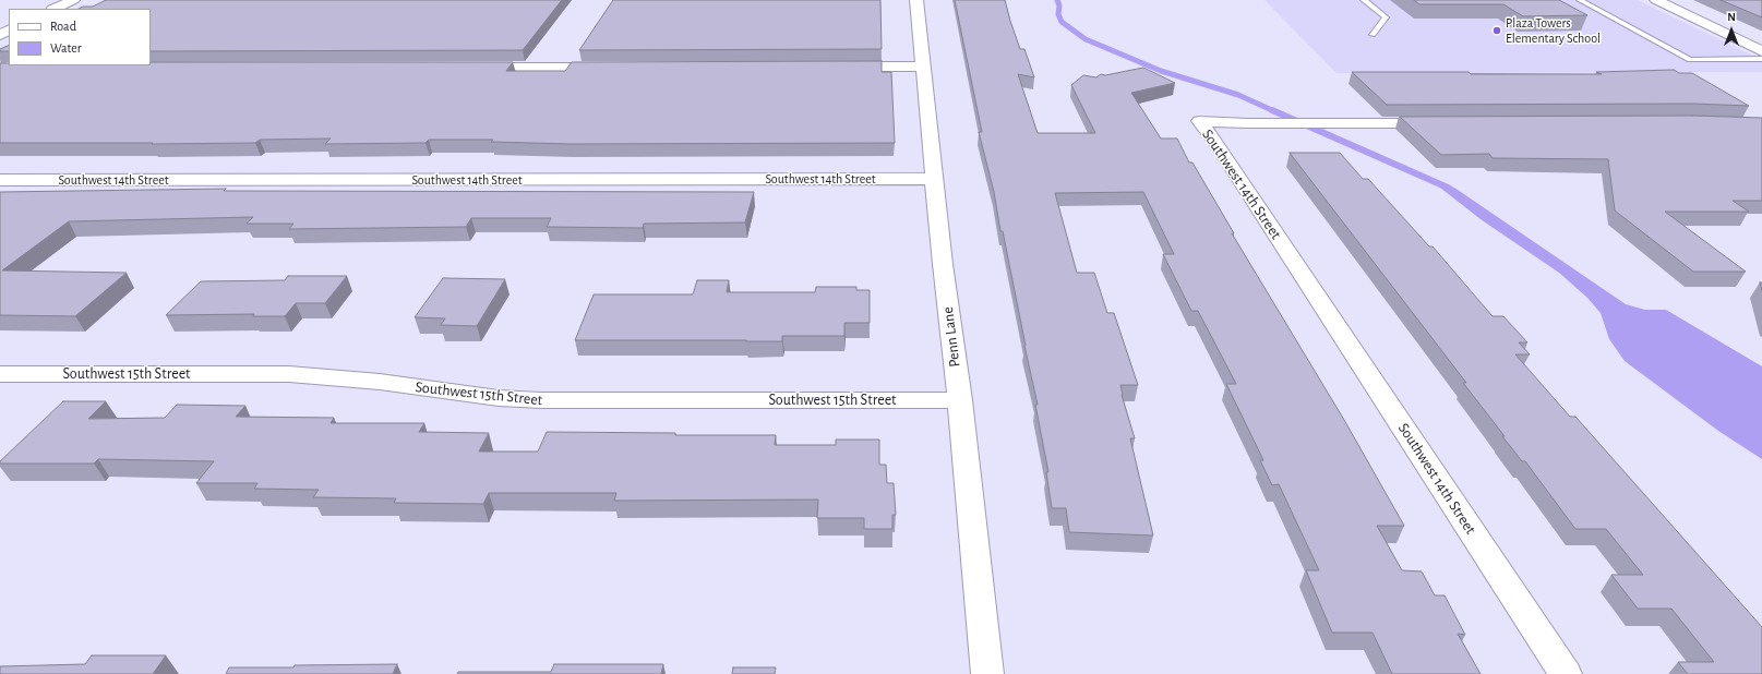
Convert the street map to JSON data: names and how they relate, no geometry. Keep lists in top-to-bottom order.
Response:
{
  "streets": {
    "street": ["Southwest 14th Street", "Penn Lane", "Southwest 15th Street"]
  },
  "crossings": [
    ["Southwest 14th Street", "Penn Lane"],
    ["Penn Lane", "Southwest 15th Street"]
  ],
  "places": ["Plaza Towers Elementary School"],
  "legend": ["Road", "Water"],
  "north": "top"
}
